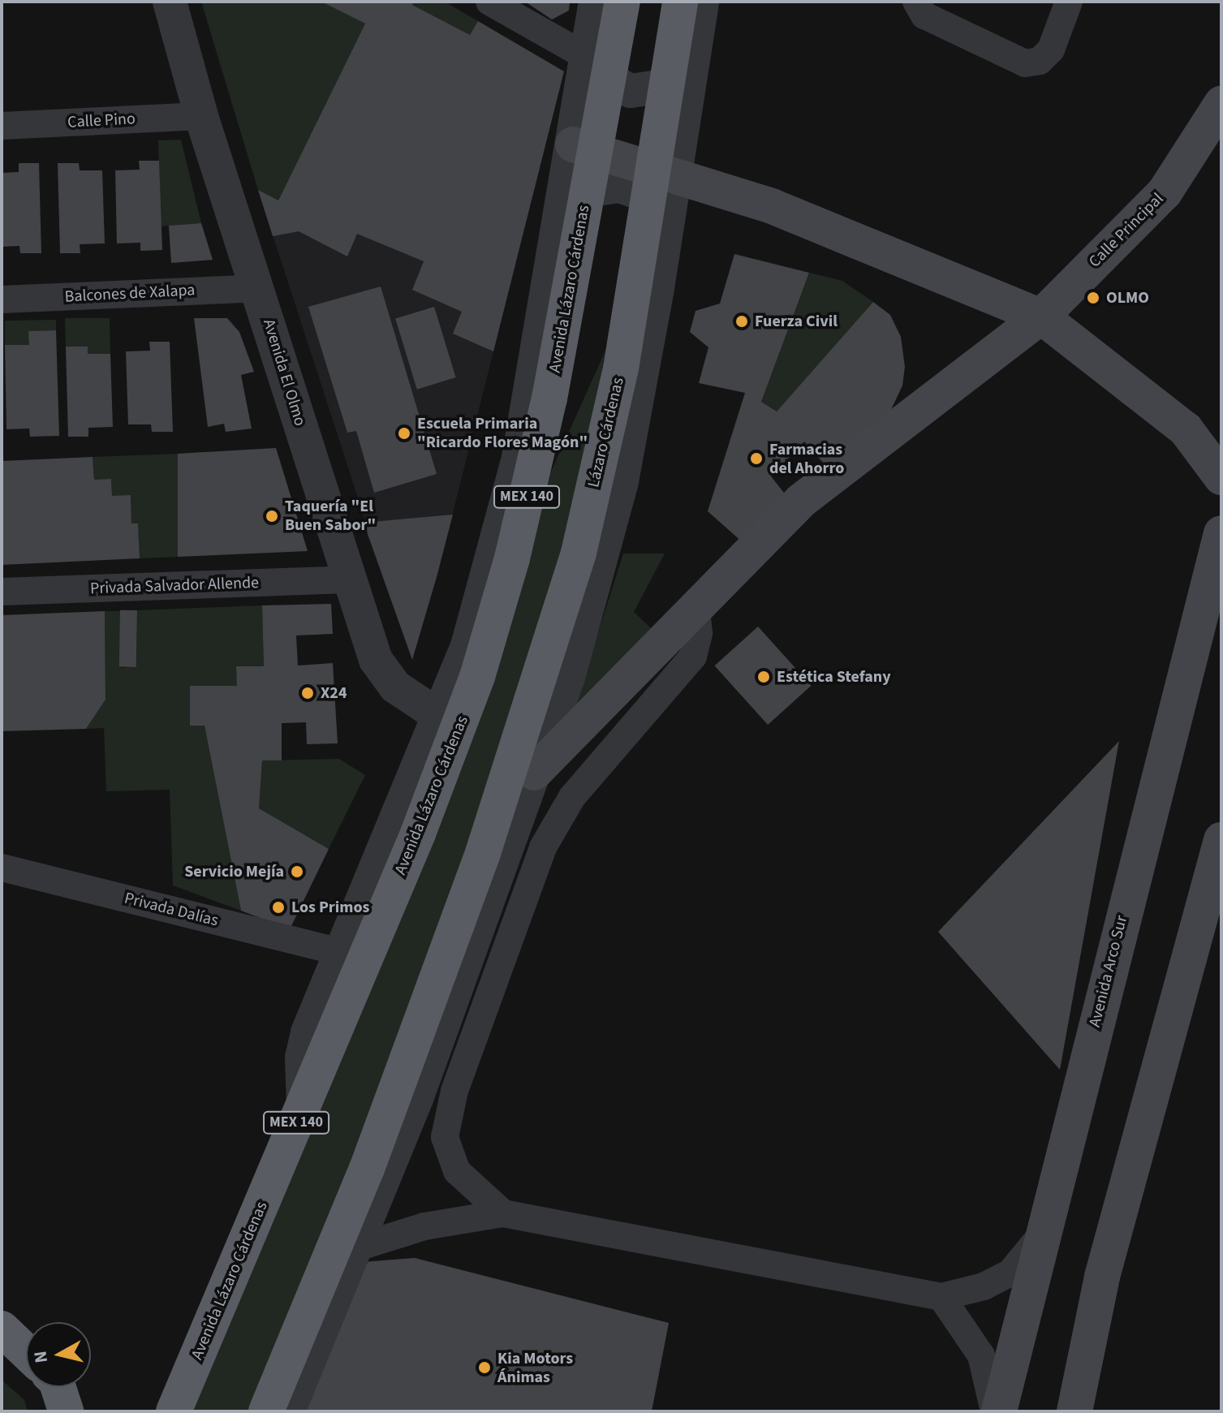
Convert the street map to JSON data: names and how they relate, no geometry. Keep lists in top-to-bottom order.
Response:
{
  "streets": {
    "highway": ["Avenida Lázaro Cárdenas", "Lázaro Cárdenas", "MEX 140"],
    "main road": ["Calle Principal", "Avenida Arco Sur"],
    "street": [
      "Calle Pino",
      "Balcones de Xalapa",
      "Avenida El Olmo",
      "Privada Salvador Allende",
      "Privada Dalías"
    ]
  },
  "crossings": [
    ["Calle Pino", "Avenida El Olmo"],
    ["Avenida Lázaro Cárdenas", "MEX 140"],
    ["Balcones de Xalapa", "Avenida El Olmo"],
    ["Avenida El Olmo", "Privada Salvador Allende"]
  ],
  "places": [
    "OLMO",
    "Fuerza Civil",
    "Escuela Primaria \"Ricardo Flores Magón\"",
    "Farmacias del Ahorro",
    "Taquería \"El Buen Sabor\"",
    "Estética Stefany",
    "X24",
    "Servicio Mejía",
    "Los Primos",
    "Kia Motors Ánimas"
  ],
  "north": "left"
}
